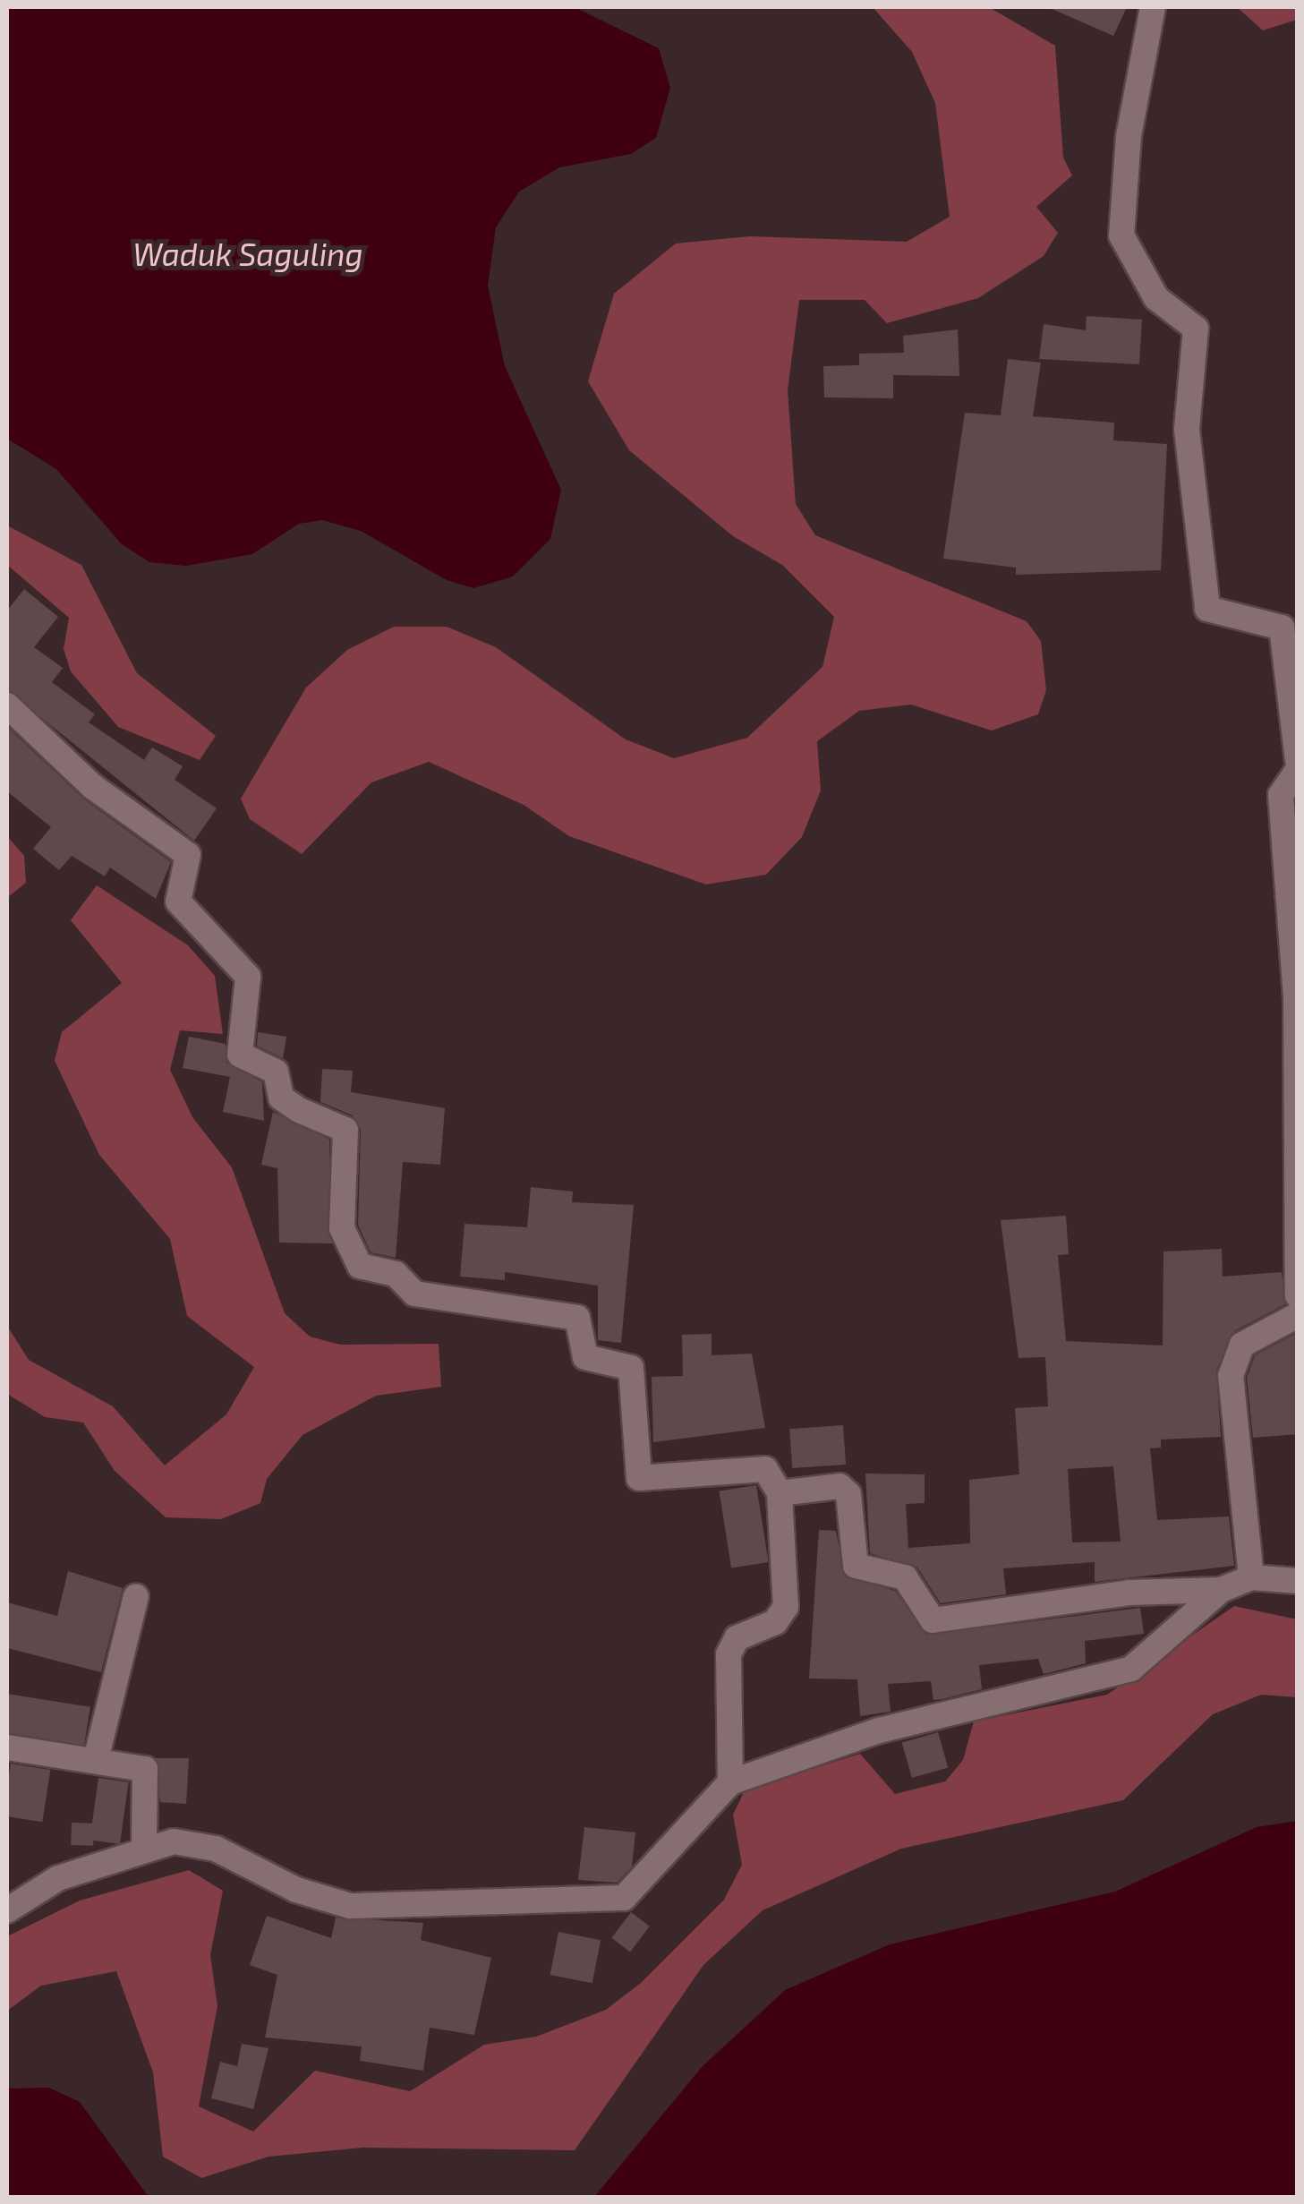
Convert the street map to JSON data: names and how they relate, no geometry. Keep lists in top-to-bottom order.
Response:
{
  "water": ["Waduk Saguling"]
}
